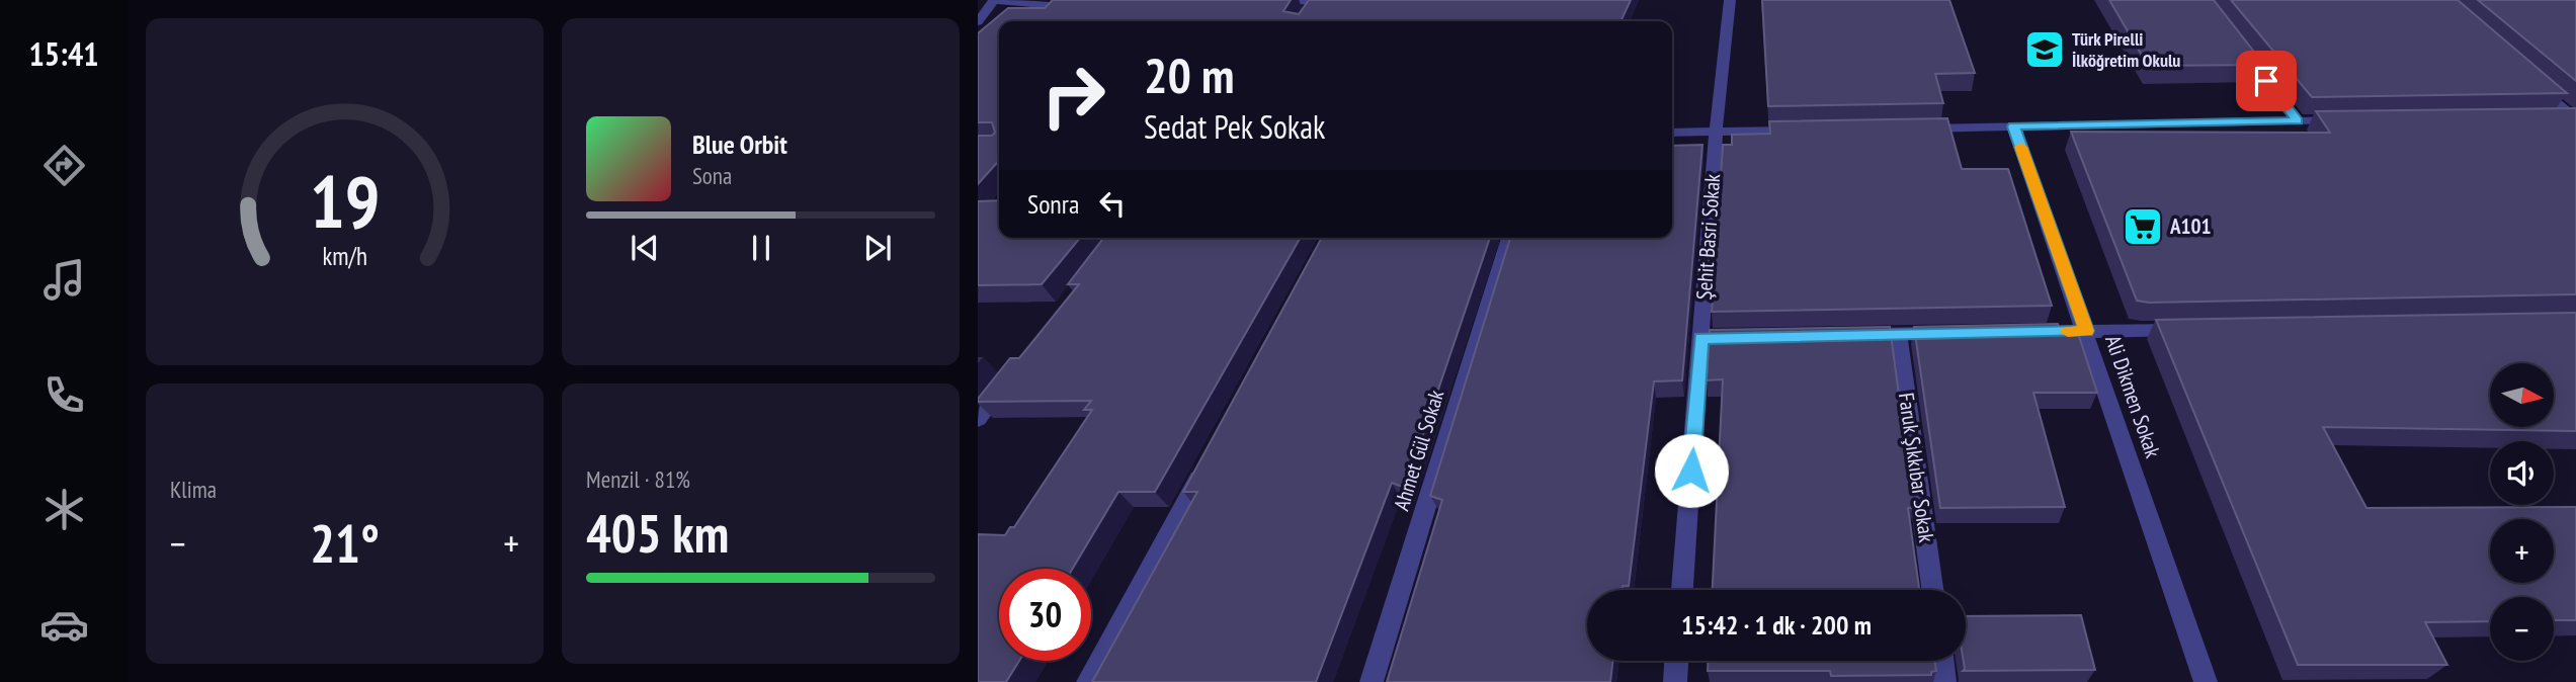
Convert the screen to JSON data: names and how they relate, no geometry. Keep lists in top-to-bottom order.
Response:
{
  "streets": {
    "street": [
      "Şehit Basri Sokak",
      "Ali Dikmen Sokak",
      "Ahmet Gül Sokak",
      "Faruk Şıkkıbar Sokak"
    ]
  },
  "places": {
    "school or university": ["Türk Pirelli İlköğretim Okulu"],
    "supermarket": ["A101"]
  },
  "north": "right",
  "page": {
    "tabs": "15:41",
    "turn": ["20 m", "Sedat Pek Sokak"],
    "song": ["Blue Orbit", "Sona"],
    "then": "Sonra",
    "map_buttons": ["+", "−"],
    "tile": [
      "Klima",
      ["Menzil · 81%", "405 km"]
    ],
    "heat": ["−", "21°", "+"],
    "limit": "30",
    "trip": "15:42 · 1 dk · 200 m",
    "gauge": ["19", "km/h"]
  }
}
